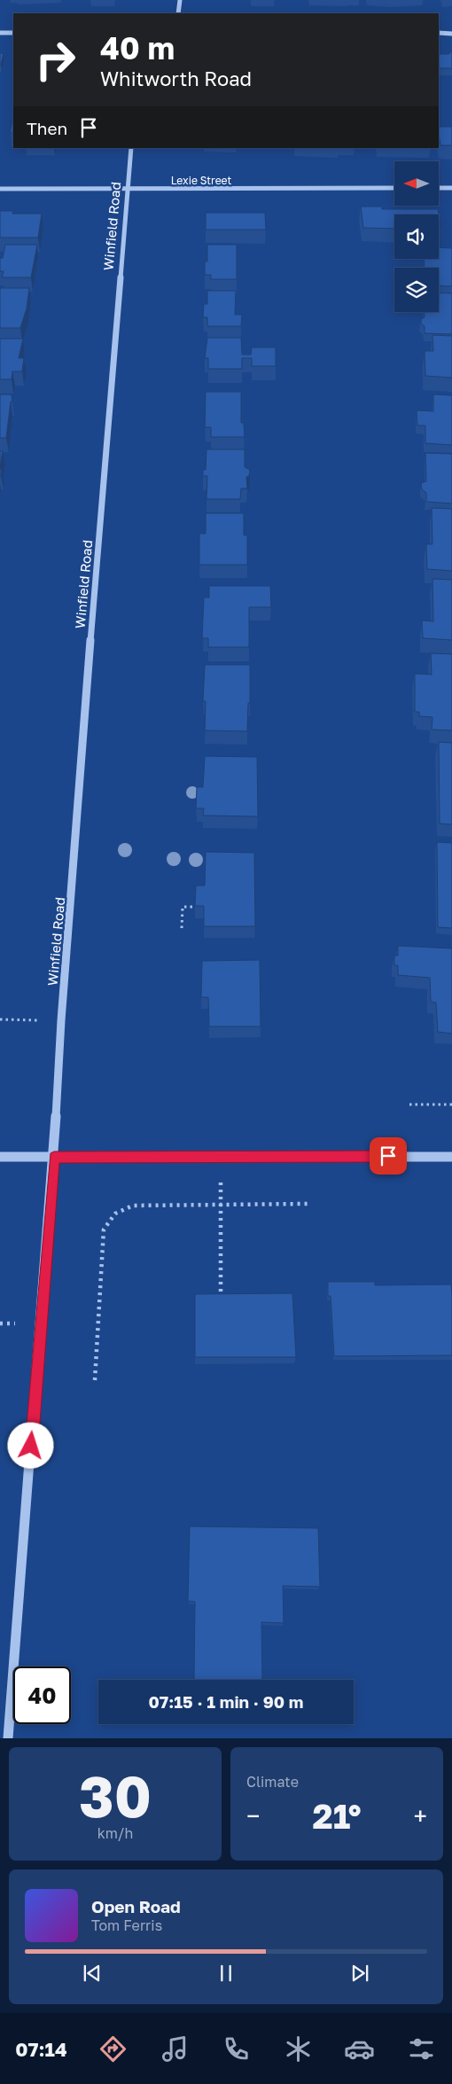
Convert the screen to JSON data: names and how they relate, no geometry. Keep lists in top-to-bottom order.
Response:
{
  "streets": {
    "street": ["Lexie Street", "Winfield Road"]
  },
  "crossings": [
    ["Lexie Street", "Winfield Road"]
  ],
  "north": "left",
  "page": {
    "turn": ["40 m", "Whitworth Road"],
    "then": "Then",
    "limit": "40",
    "trip": "07:15 · 1 min · 90 m",
    "tile": [
      ["30", "km/h"],
      "Climate"
    ],
    "heat": ["−", "21°", "+"],
    "song": ["Open Road", "Tom Ferris"],
    "tabs": "07:14"
  }
}
